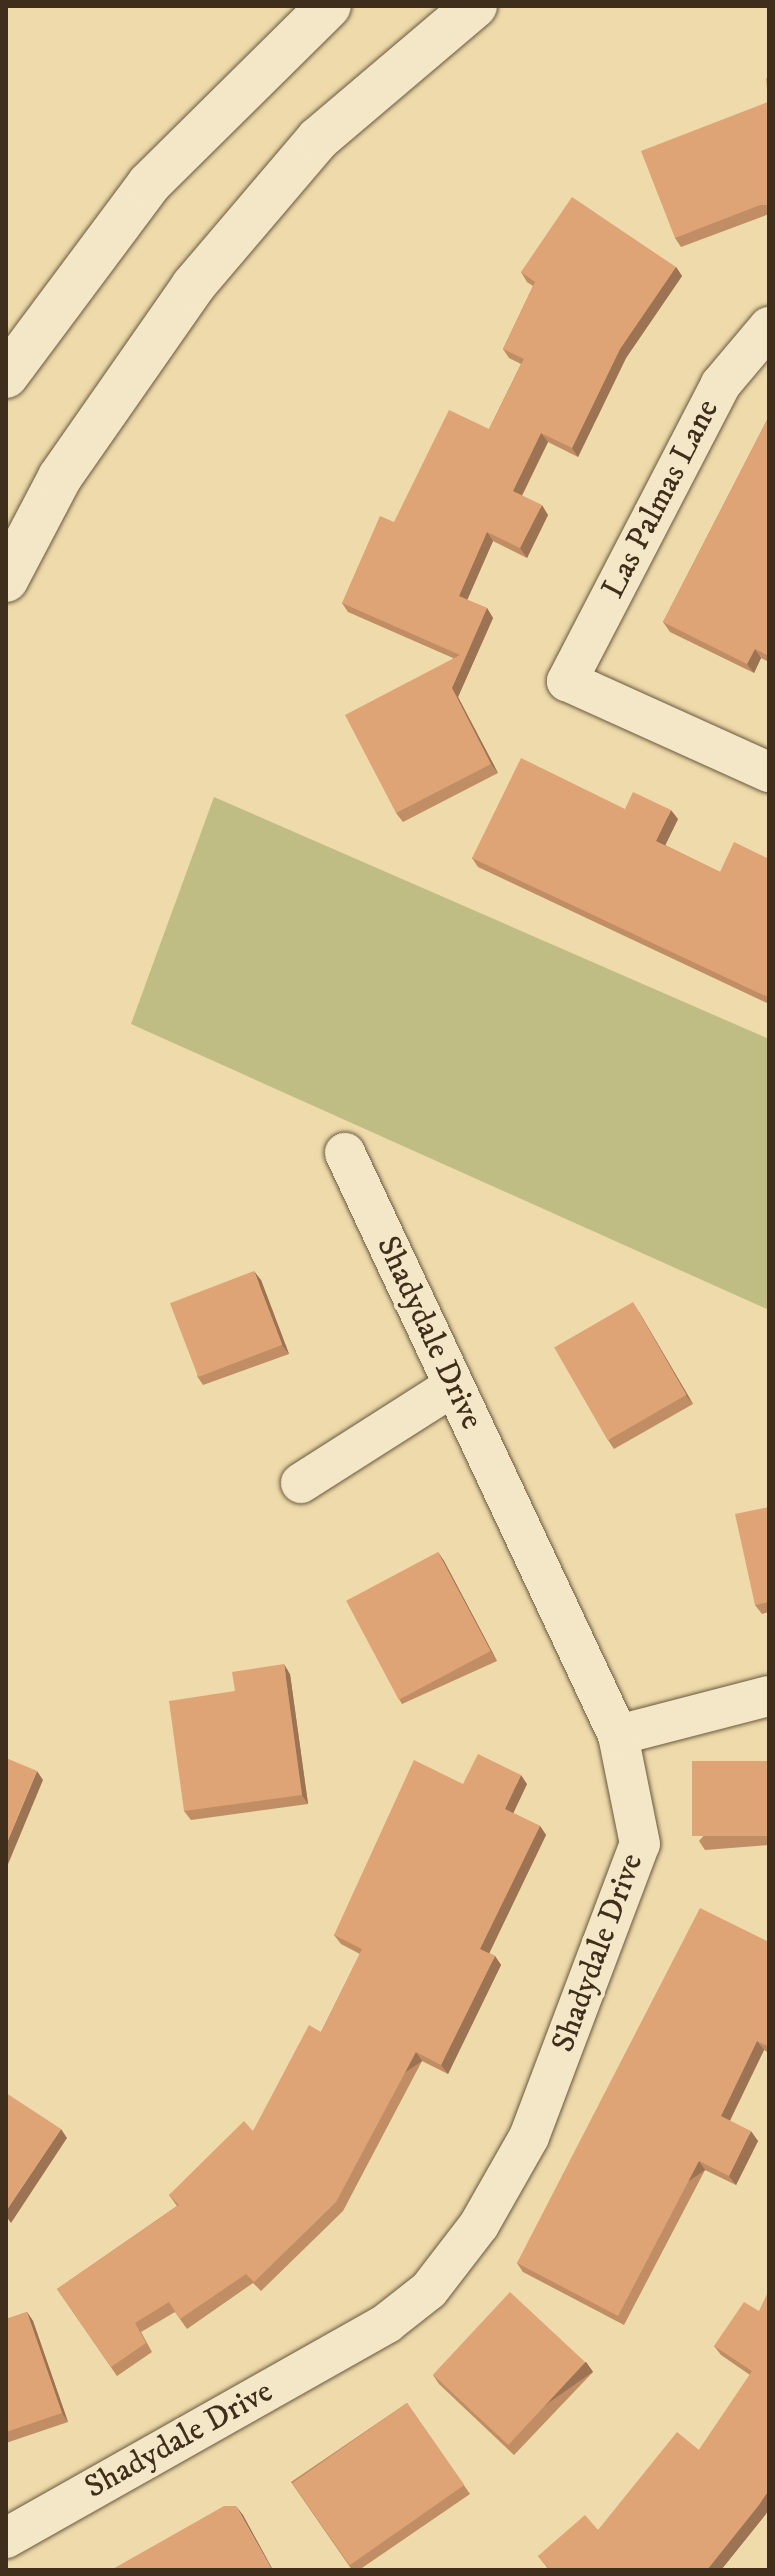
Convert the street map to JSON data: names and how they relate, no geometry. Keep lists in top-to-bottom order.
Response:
{
  "streets": {
    "street": ["Las Palmas Lane", "Shadydale Drive"]
  }
}
